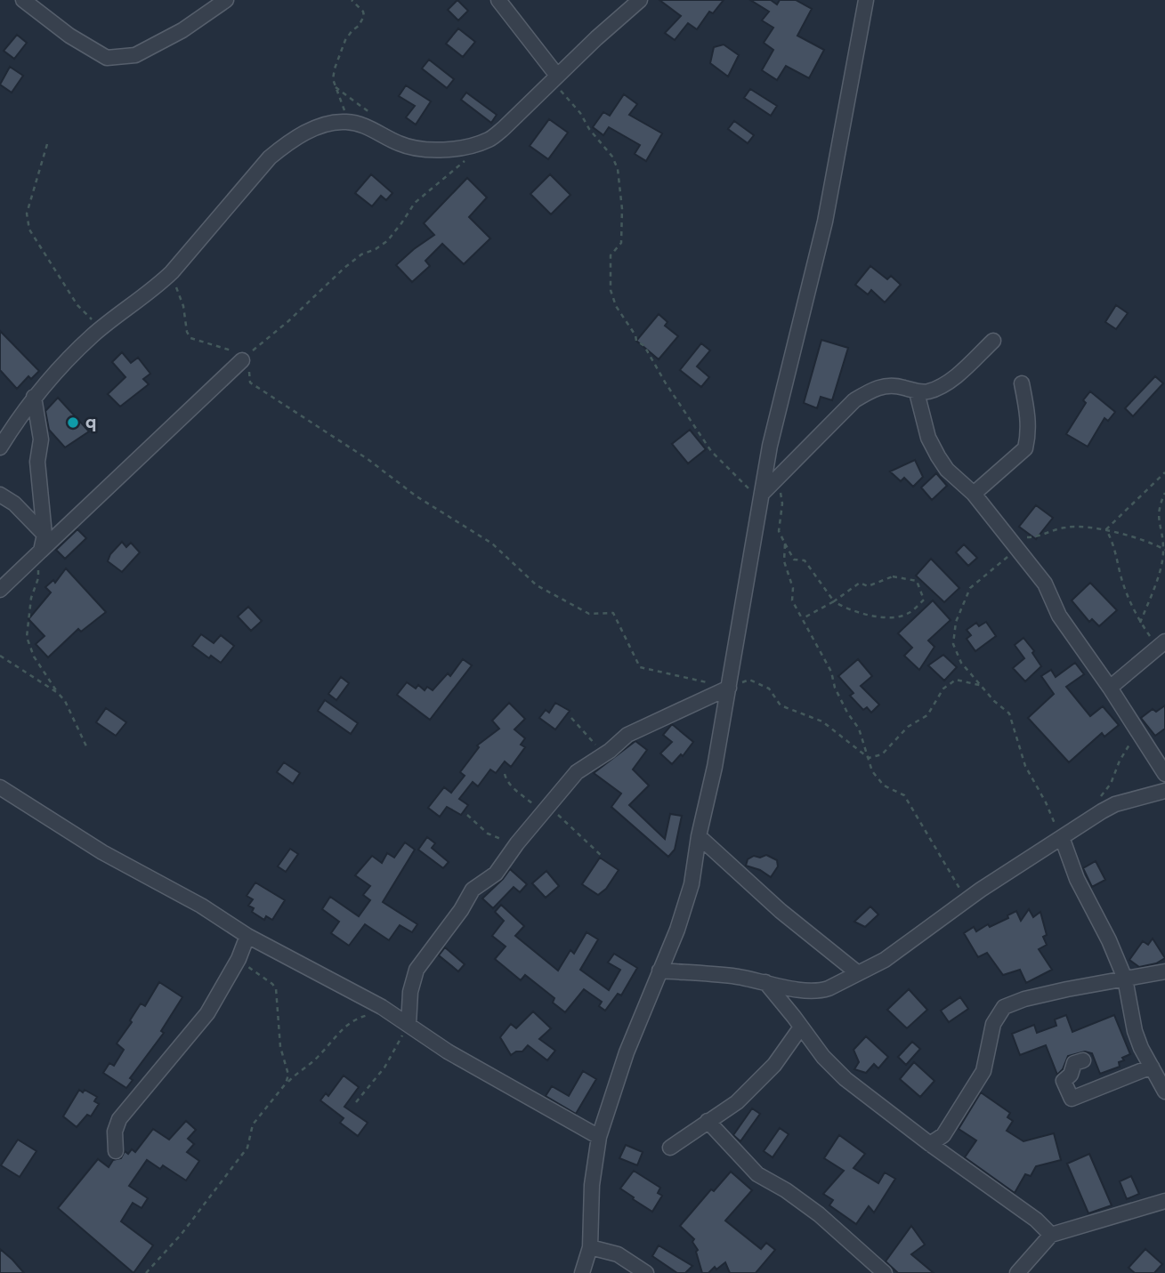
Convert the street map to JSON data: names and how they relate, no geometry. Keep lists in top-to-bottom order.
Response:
{
  "places": ["q"]
}
